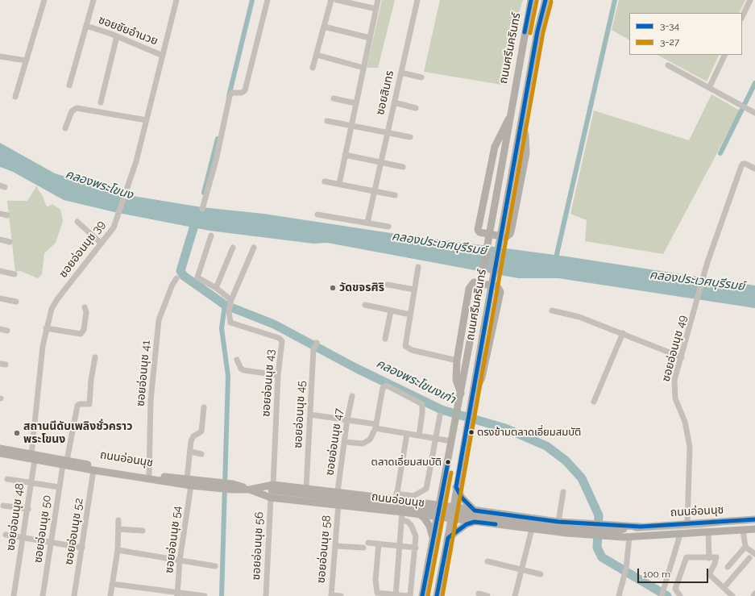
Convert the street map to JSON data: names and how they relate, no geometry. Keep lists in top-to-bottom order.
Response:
{
  "streets": {
    "main road": ["ถนนศรีนครินทร์", "ถนนอ่อนนุช"],
    "street": [
      "ซอยชัยอำนวย",
      "ซอยสินทร",
      "ซอยอ่อนนุช 39",
      "ซอยอ่อนนุช 49",
      "ซอยอ่อนนุช 41",
      "ซอยอ่อนนุช 43",
      "ซอยอ่อนนุช 45",
      "ซอยอ่อนนุช 47",
      "ซอยอ่อนนุช 48",
      "ซอยอ่อนนุช 50",
      "ซอยอ่อนนุช 52",
      "ซอยอ่อนนุช 54",
      "ซอยอ่อนนุช 56",
      "ซอยอ่อนนุช 58"
    ]
  },
  "crossings": [
    ["ซอยชัยอำนวย", "ซอยอ่อนนุช 39"],
    ["ถนนศรีนครินทร์", "ถนนอ่อนนุช"],
    ["ซอยอ่อนนุช 39", "ถนนอ่อนนุช"],
    ["ซอยอ่อนนุช 39", "ซอยอ่อนนุช 48"],
    ["ซอยอ่อนนุช 49", "ถนนอ่อนนุช"],
    ["ซอยอ่อนนุช 41", "ถนนอ่อนนุช"],
    ["ซอยอ่อนนุช 43", "ถนนอ่อนนุช"],
    ["ซอยอ่อนนุช 43", "ซอยอ่อนนุช 56"],
    ["ซอยอ่อนนุช 45", "ถนนอ่อนนุช"],
    ["ซอยอ่อนนุช 47", "ถนนอ่อนนุช"],
    ["ถนนอ่อนนุช", "ซอยอ่อนนุช 48"],
    ["ถนนอ่อนนุช", "ซอยอ่อนนุช 50"],
    ["ถนนอ่อนนุช", "ซอยอ่อนนุช 52"],
    ["ถนนอ่อนนุช", "ซอยอ่อนนุช 54"],
    ["ถนนอ่อนนุช", "ซอยอ่อนนุช 56"],
    ["ถนนอ่อนนุช", "ซอยอ่อนนุช 58"]
  ],
  "water": ["คลองพระโขนง", "คลองประเวศบุรีรมย์", "คลองพระโขนงเก่า"],
  "places": [
    "วัดขจรศิริ",
    "ตรงข้ามตลาดเอี่ยมสมบัติ",
    "สถานนีดับเพลิงชั่วคราว พระโขนง",
    "ตลาดเอี่ยมสมบัติ"
  ],
  "lines": ["transit line 3-34", "transit line 3-27"],
  "legend": ["3-34", "3-27"],
  "scale_bar": "100 m"
}
